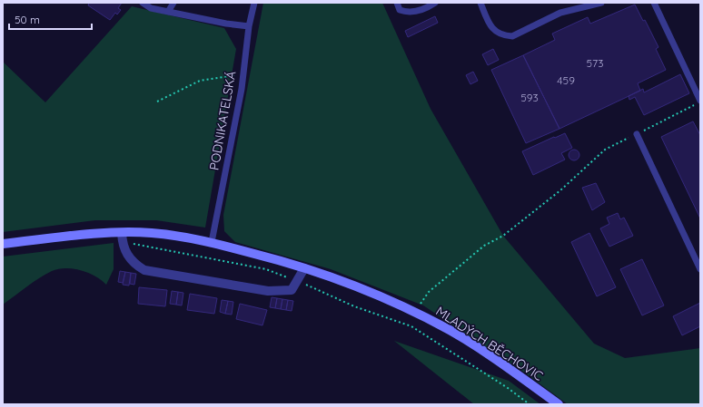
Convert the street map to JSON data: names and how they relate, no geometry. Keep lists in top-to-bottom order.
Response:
{
  "streets": {
    "street": ["MLADÝCH BĚCHOVIC"],
    "lane": ["PODNIKATELSKÁ"]
  },
  "crossings": [
    ["PODNIKATELSKÁ", "MLADÝCH BĚCHOVIC"]
  ],
  "house_numbers": ["573", "459", "593"],
  "scale_bar": "50 m"
}
